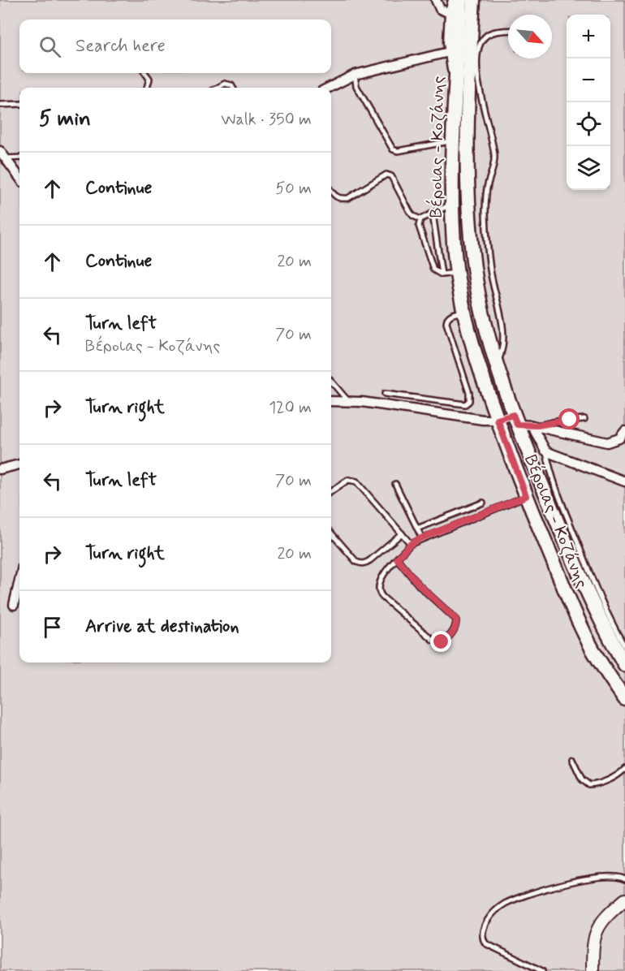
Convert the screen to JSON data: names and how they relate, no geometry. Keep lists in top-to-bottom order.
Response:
{
  "streets": {
    "main road": ["Βέροιας - Κοζάνης"]
  },
  "north": "bottom right",
  "page": {
    "map_buttons": ["+", "−"],
    "search": "Search here",
    "heading": ["5 min", "Walk · 350 m"],
    "list": [
      ["Continue", "50 m"],
      ["Continue", "20 m"],
      ["Turn left", "Βέροιας - Κοζάνης", "70 m"],
      ["Turn right", "120 m"],
      ["Turn left", "70 m"],
      ["Turn right", "20 m"],
      "Arrive at destination"
    ]
  }
}
